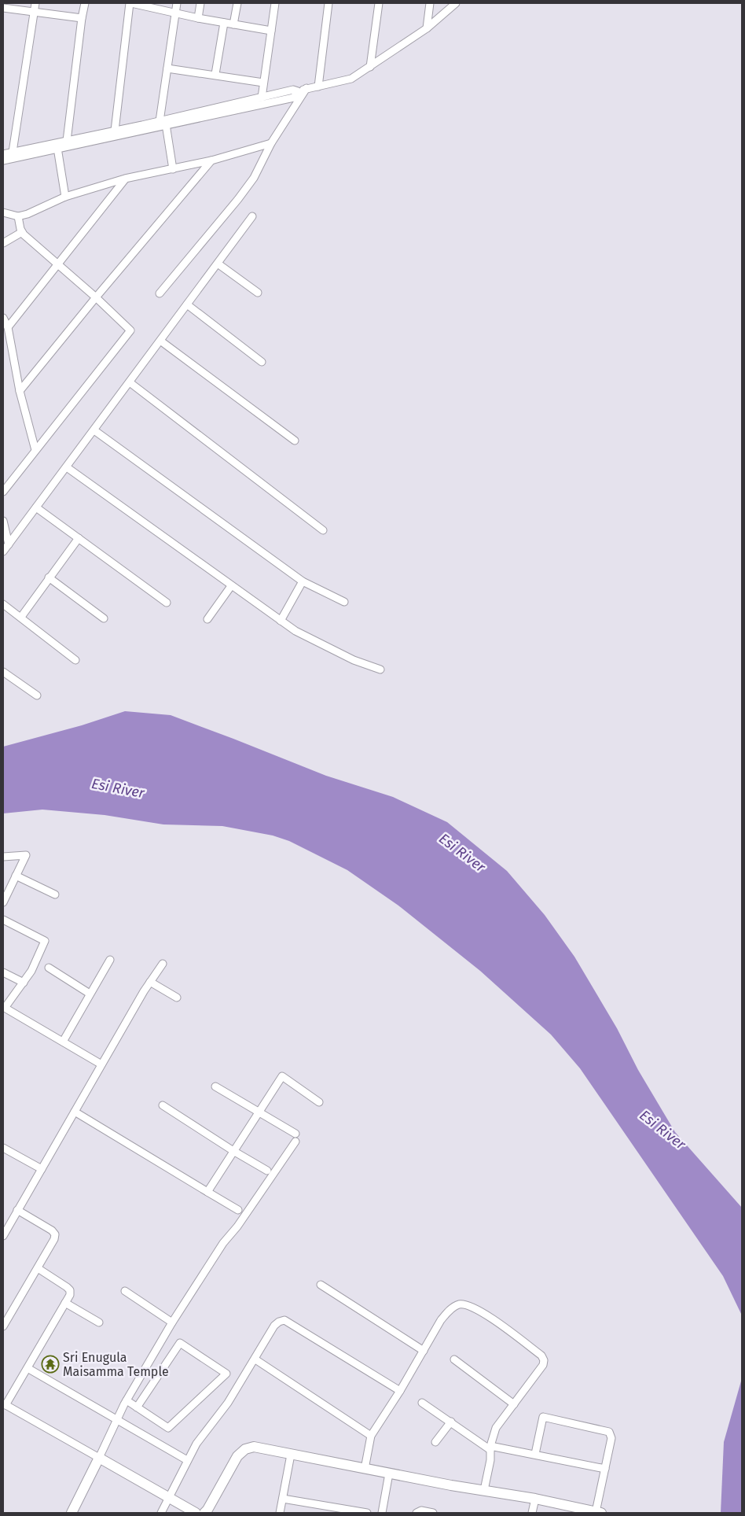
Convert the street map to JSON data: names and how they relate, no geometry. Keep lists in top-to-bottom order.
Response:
{
  "water": ["Esi River"],
  "places": {
    "temple": ["Sri Enugula Maisamma Temple"]
  }
}
